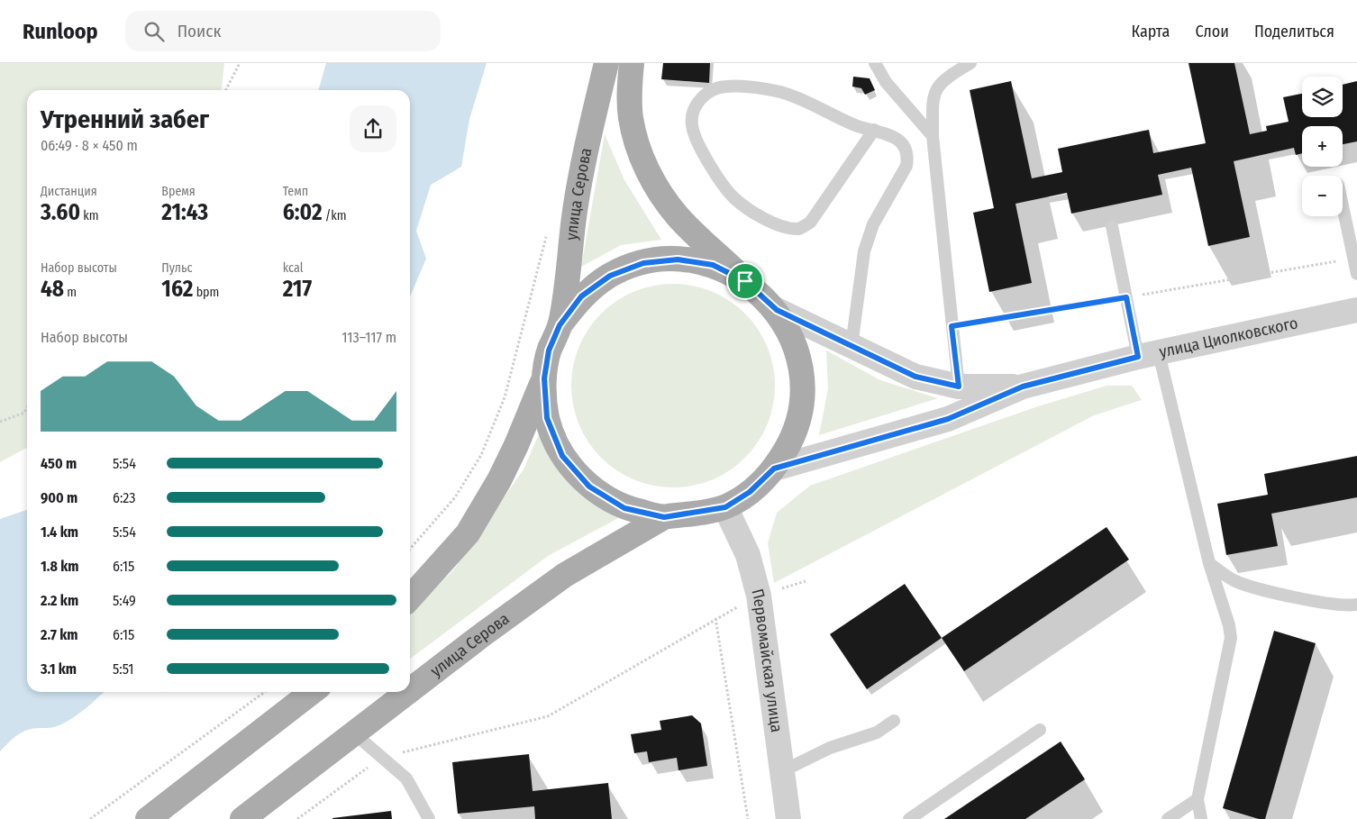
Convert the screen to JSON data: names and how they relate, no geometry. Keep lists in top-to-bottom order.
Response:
{
  "streets": {
    "main road": ["улица Серова"],
    "street": ["улица Циолковского", "Первомайская улица"]
  },
  "page": {
    "header": "Runloop",
    "search": "Поиск",
    "nav": ["Карта", "Слои", "Поделиться"],
    "map_buttons": ["+", "−"],
    "heading": ["Утренний забег", "06:49 · 8 × 450 m"],
    "stats": [
      ["Дистанция", "3.60 km"],
      ["Время", "21:43"],
      ["Темп", "6:02 /km"],
      ["Набор высоты", "48 m"],
      ["Пульс", "162 bpm"],
      ["kcal", "217"]
    ],
    "chart": ["Набор высоты", "113–117 m"],
    "list": [
      {
        "name": "450 m",
        "note": "5:54"
      },
      {
        "name": "900 m",
        "note": "6:23"
      },
      {
        "name": "1.4 km",
        "note": "5:54"
      },
      {
        "name": "1.8 km",
        "note": "6:15"
      },
      {
        "name": "2.2 km",
        "note": "5:49"
      },
      {
        "name": "2.7 km",
        "note": "6:15"
      },
      {
        "name": "3.1 km",
        "note": "5:51"
      }
    ]
  }
}
